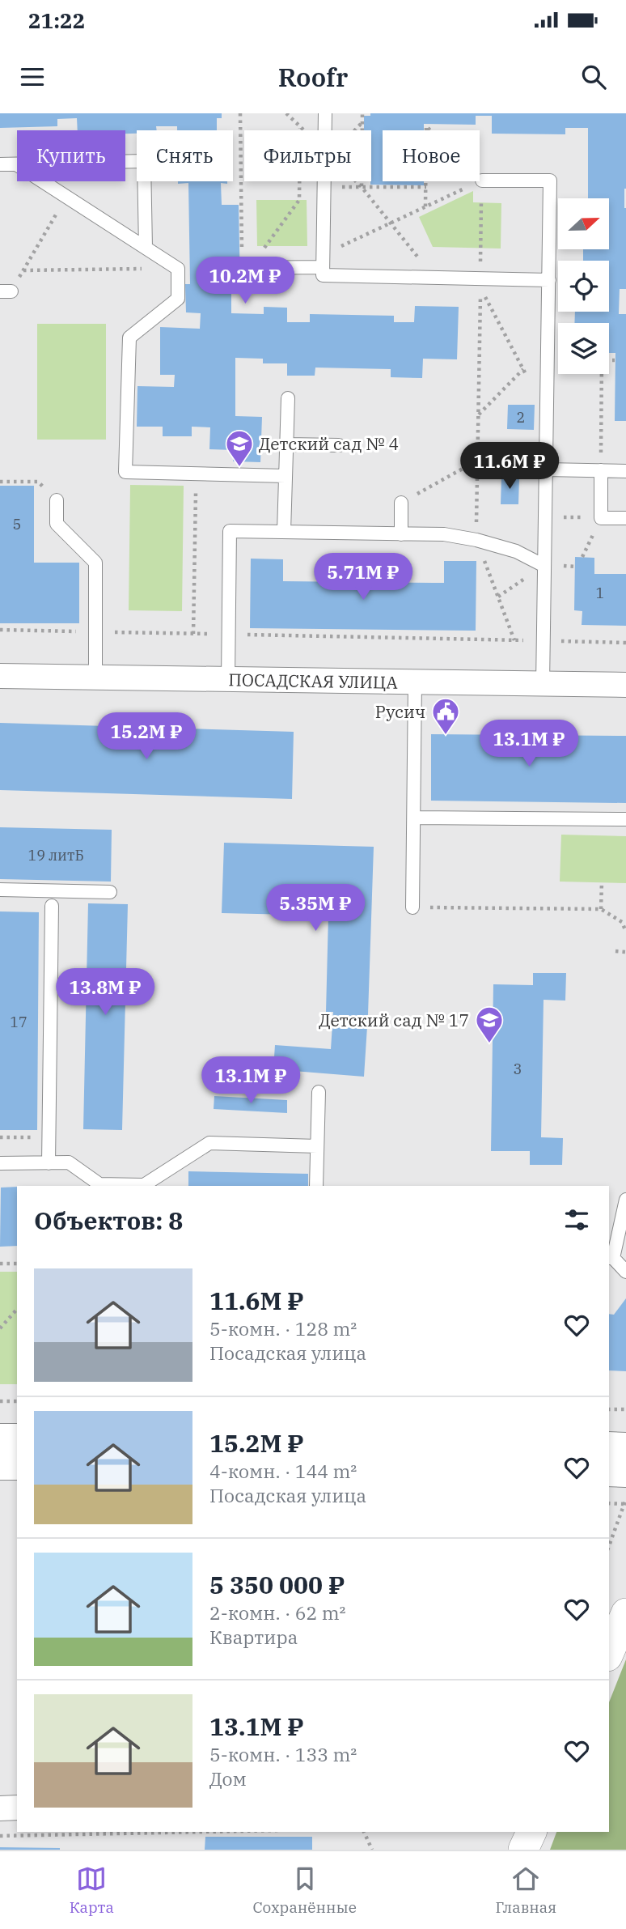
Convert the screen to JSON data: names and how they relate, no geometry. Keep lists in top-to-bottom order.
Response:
{
  "streets": {
    "street": ["ПОСАДСКАЯ УЛИЦА"]
  },
  "places": {
    "school or university": ["Детский сад № 4", "Детский сад № 17"],
    "public building": ["Русич"]
  },
  "house_numbers": [
    "2",
    "5",
    "1",
    "19 литБ",
    "17",
    "3"
  ],
  "north": "right",
  "page": {
    "status": "21:22",
    "header": "Roofr",
    "chip": [
      "Купить",
      "Снять",
      "Фильтры",
      "Новое"
    ],
    "price": [
      "10.2M ₽",
      "11.6M ₽",
      "5.71M ₽",
      "15.2M ₽",
      "13.1M ₽",
      "5.35M ₽",
      "13.8M ₽",
      "13.1M ₽"
    ],
    "heading": "Объектов: 8",
    "list": [
      {
        "name": "11.6M ₽",
        "note": "5-комн. · 128 m² · Посадская улица"
      },
      {
        "name": "15.2M ₽",
        "note": "4-комн. · 144 m² · Посадская улица"
      },
      {
        "name": "5 350 000 ₽",
        "note": "2-комн. · 62 m² · Квартира"
      },
      {
        "name": "13.1M ₽",
        "note": "5-комн. · 133 m² · Дом"
      }
    ],
    "tabs": ["Карта", "Сохранённые", "Главная"]
  }
}
